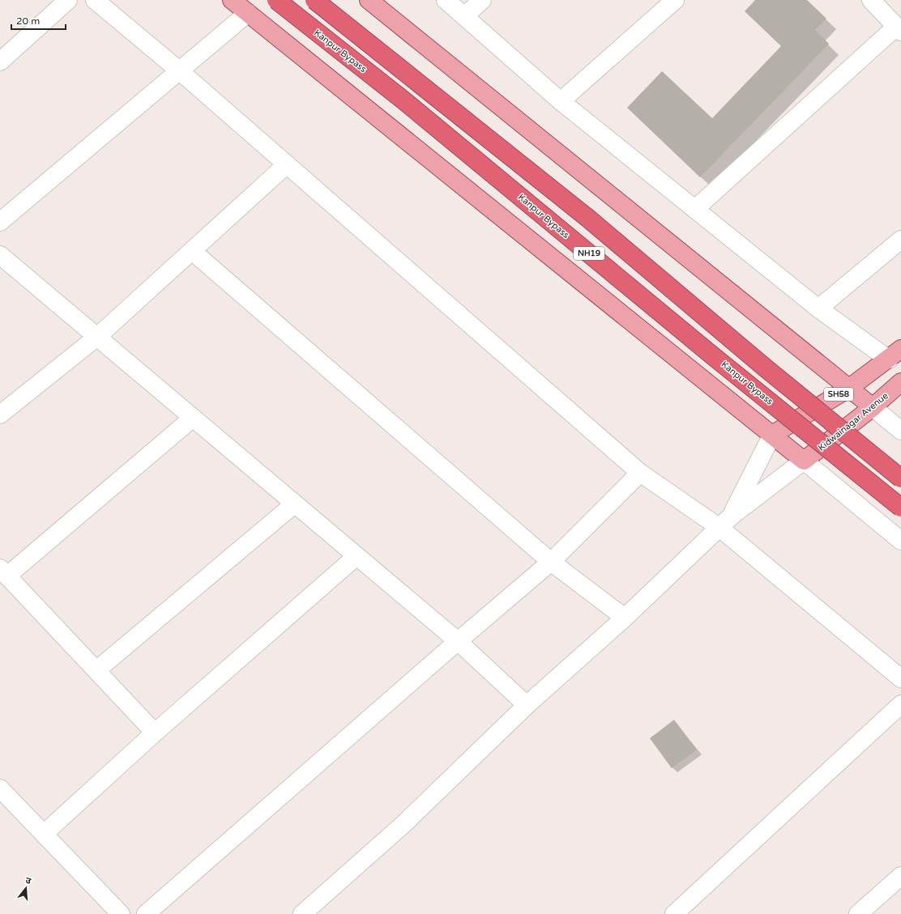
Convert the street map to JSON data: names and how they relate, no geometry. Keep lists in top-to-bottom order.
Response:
{
  "streets": {
    "highway": ["Kanpur Bypass", "NH19"],
    "main road": ["SH58", "Kidwainagar Avenue"]
  },
  "scale_bar": "20 m",
  "north": "top"
}
